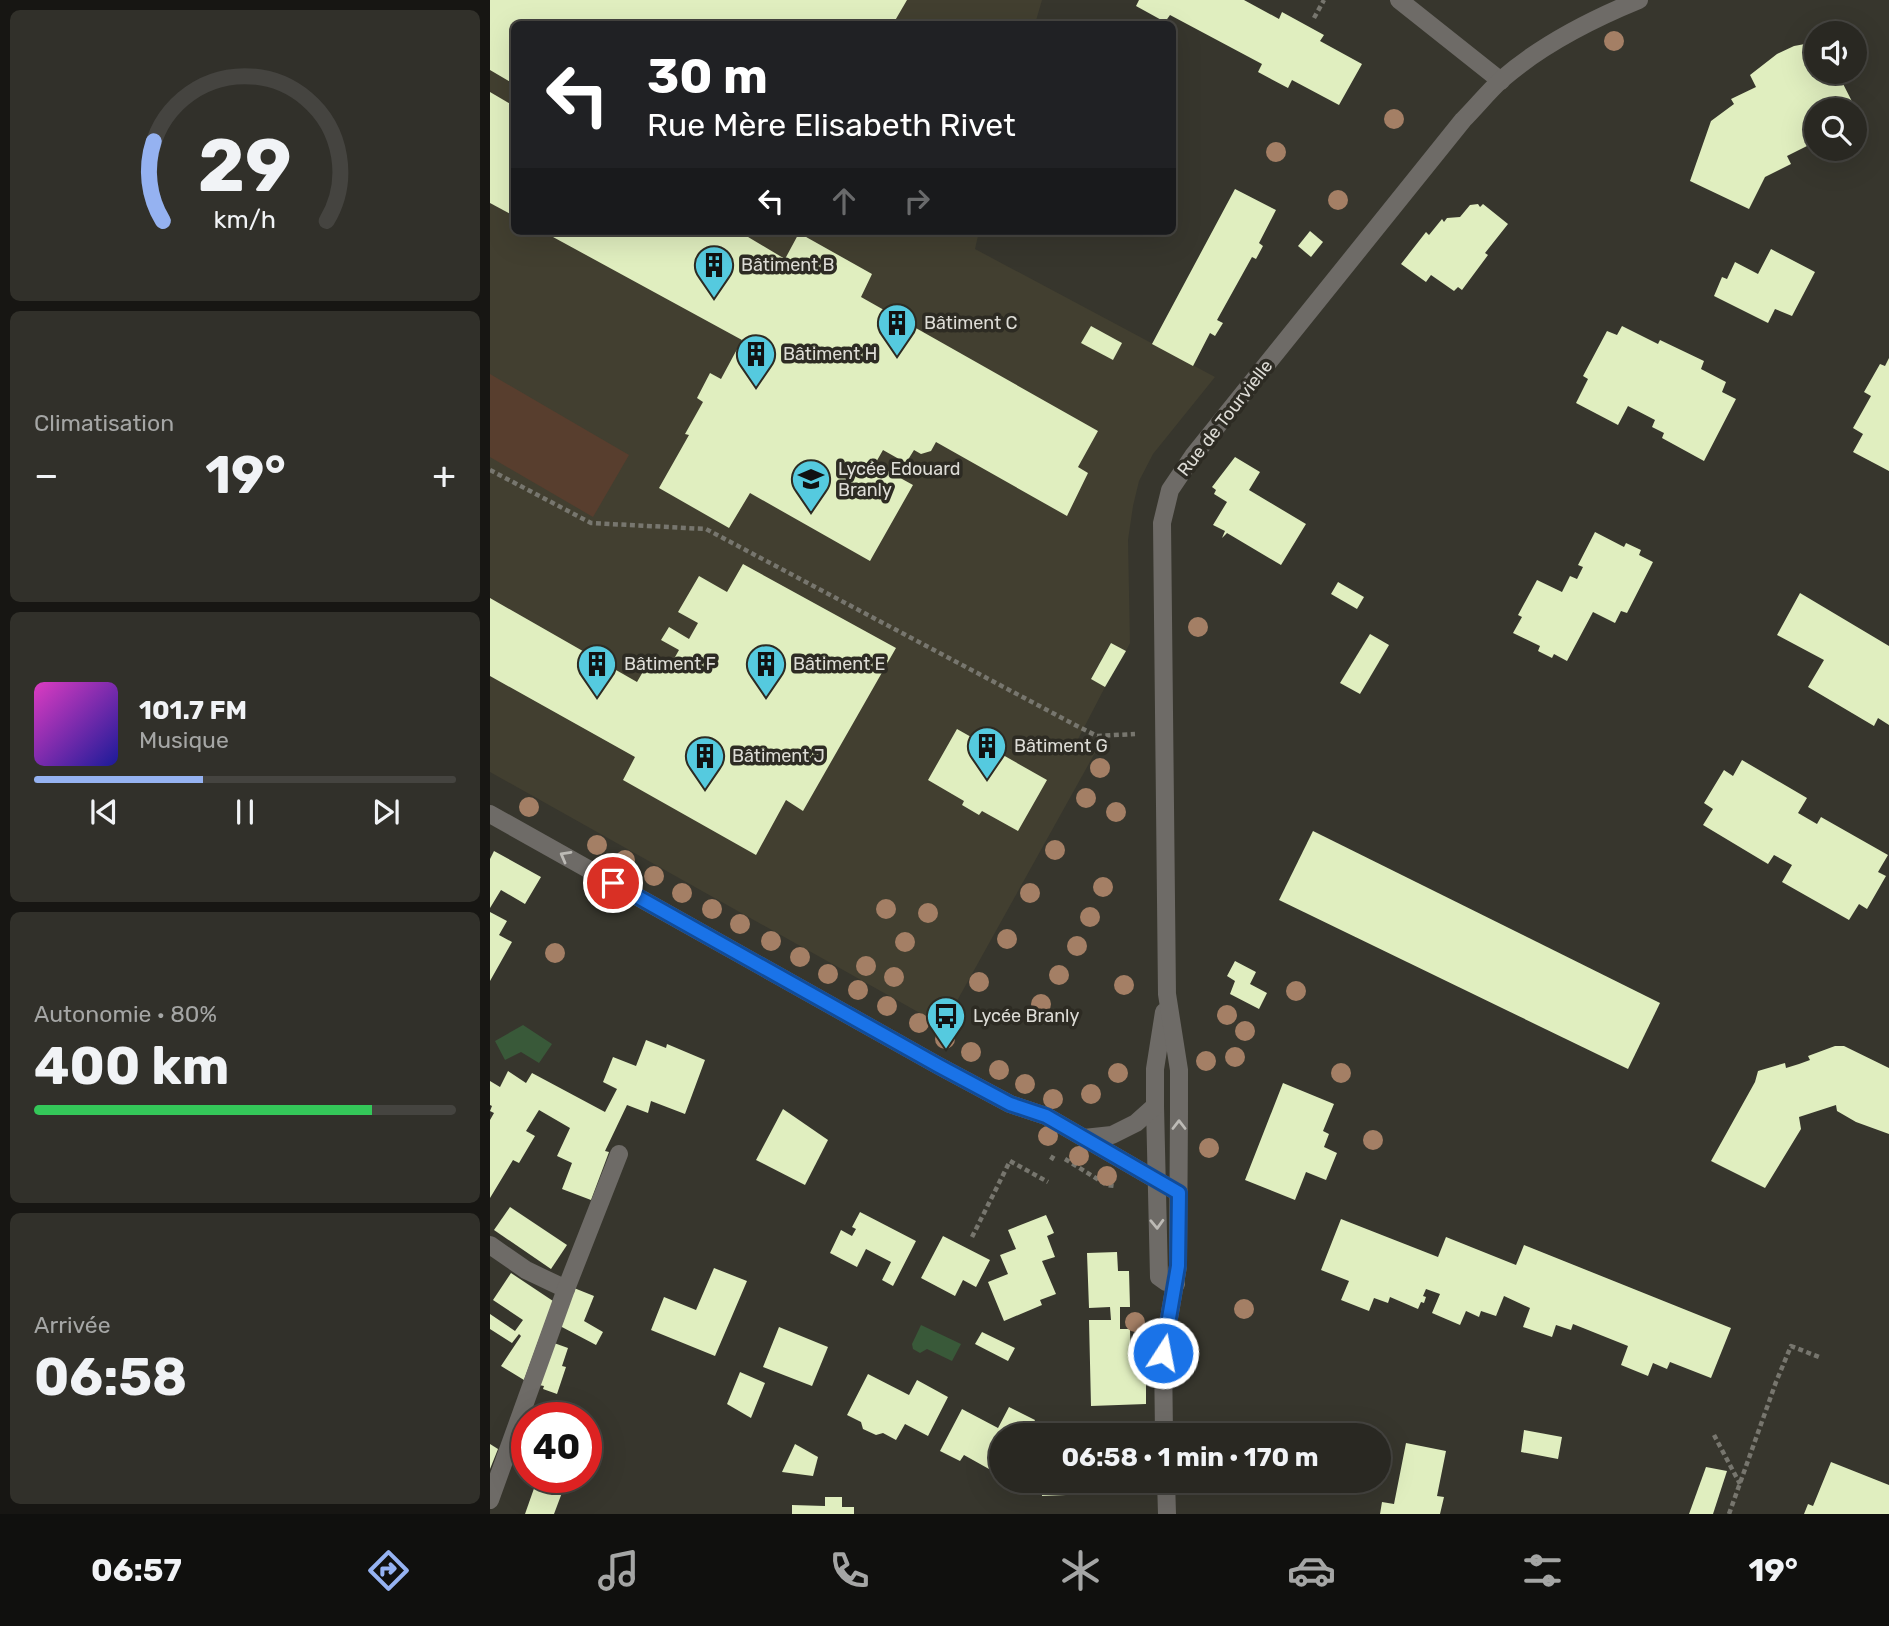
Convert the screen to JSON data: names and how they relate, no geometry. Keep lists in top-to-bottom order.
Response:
{
  "streets": {
    "street": ["Rue de Tourvielle"]
  },
  "places": {
    "building": [
      "Bâtiment B",
      "Bâtiment C",
      "Bâtiment H",
      "Bâtiment F",
      "Bâtiment E",
      "Bâtiment G",
      "Bâtiment J"
    ],
    "school or university": ["Lycée Edouard Branly"],
    "bus stop": ["Lycée Branly"]
  },
  "page": {
    "turn": ["30 m", "Rue Mère Elisabeth Rivet"],
    "tile": [
      "Climatisation",
      ["Autonomie · 80%", "400 km"],
      ["Arrivée", "06:58"]
    ],
    "heat": ["−", "19°", "+"],
    "song": ["101.7 FM", "Musique"],
    "limit": "40",
    "trip": "06:58 · 1 min · 170 m",
    "tabs": ["06:57", "19°"],
    "gauge": ["29", "km/h"]
  }
}
